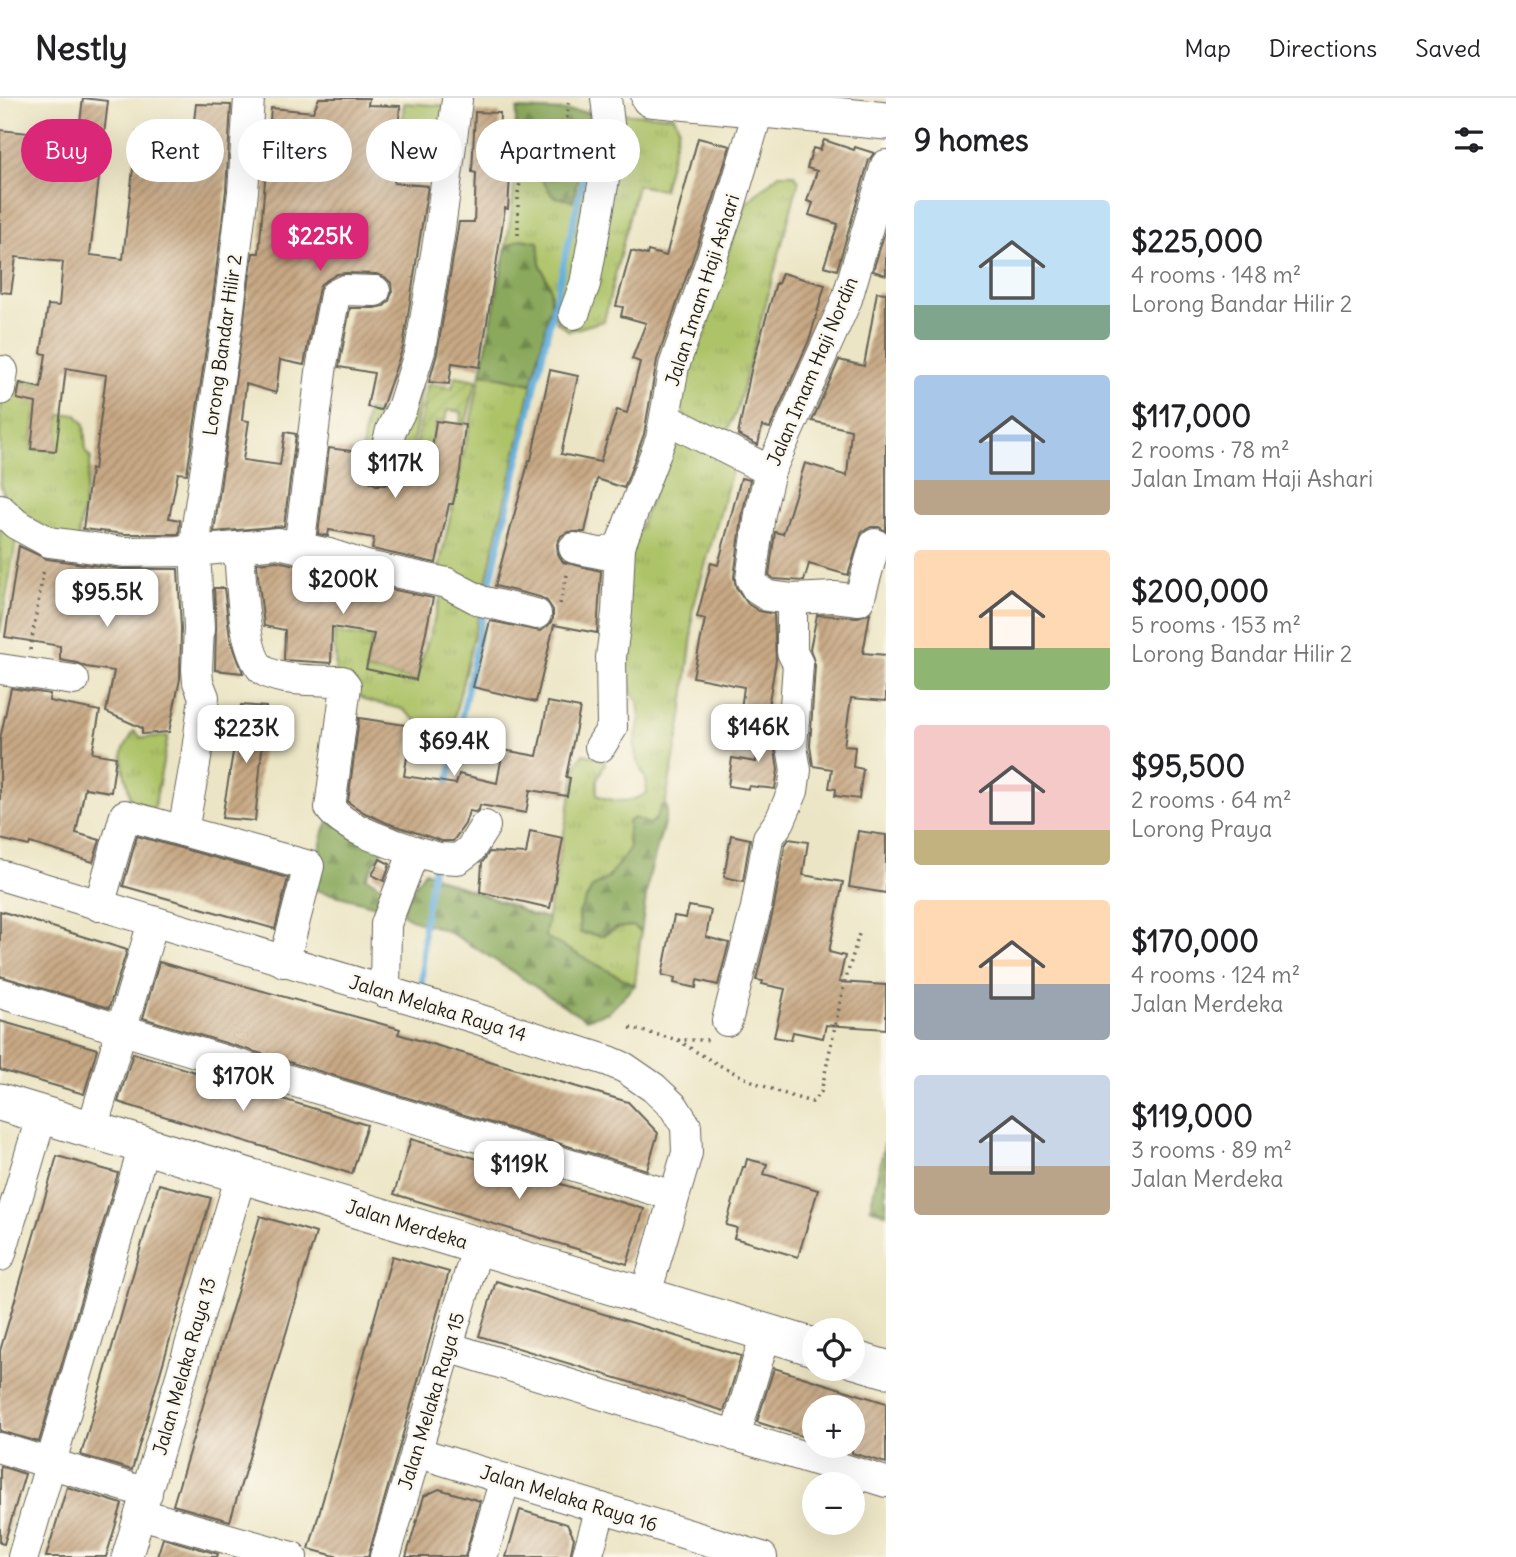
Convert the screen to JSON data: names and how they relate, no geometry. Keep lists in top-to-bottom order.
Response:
{
  "streets": {
    "main road": ["Jalan Merdeka"],
    "street": [
      "Jalan Imam Haji Ashari",
      "Lorong Bandar Hilir 2",
      "Jalan Imam Haji Nordin",
      "Jalan Melaka Raya 14",
      "Jalan Melaka Raya 13",
      "Jalan Melaka Raya 15",
      "Jalan Melaka Raya 16"
    ]
  },
  "crossings": [
    ["Jalan Melaka Raya 14", "Jalan Merdeka"],
    ["Jalan Merdeka", "Jalan Melaka Raya 13"],
    ["Jalan Merdeka", "Jalan Melaka Raya 15"],
    ["Jalan Melaka Raya 15", "Jalan Melaka Raya 16"]
  ],
  "page": {
    "header": "Nestly",
    "nav": ["Map", "Directions", "Saved"],
    "heading": "9 homes",
    "chip": [
      "Buy",
      "Rent",
      "Filters",
      "New",
      "Apartment"
    ],
    "list": [
      {
        "name": "$225,000",
        "note": "4 rooms · 148 m² · Lorong Bandar Hilir 2"
      },
      {
        "name": "$117,000",
        "note": "2 rooms · 78 m² · Jalan Imam Haji Ashari"
      },
      {
        "name": "$200,000",
        "note": "5 rooms · 153 m² · Lorong Bandar Hilir 2"
      },
      {
        "name": "$95,500",
        "note": "2 rooms · 64 m² · Lorong Praya"
      },
      {
        "name": "$170,000",
        "note": "4 rooms · 124 m² · Jalan Merdeka"
      },
      {
        "name": "$119,000",
        "note": "3 rooms · 89 m² · Jalan Merdeka"
      }
    ],
    "price": [
      "$225K",
      "$117K",
      "$200K",
      "$95.5K",
      "$146K",
      "$223K",
      "$69.4K",
      "$170K",
      "$119K"
    ],
    "map_buttons": ["+", "−"]
  }
}
